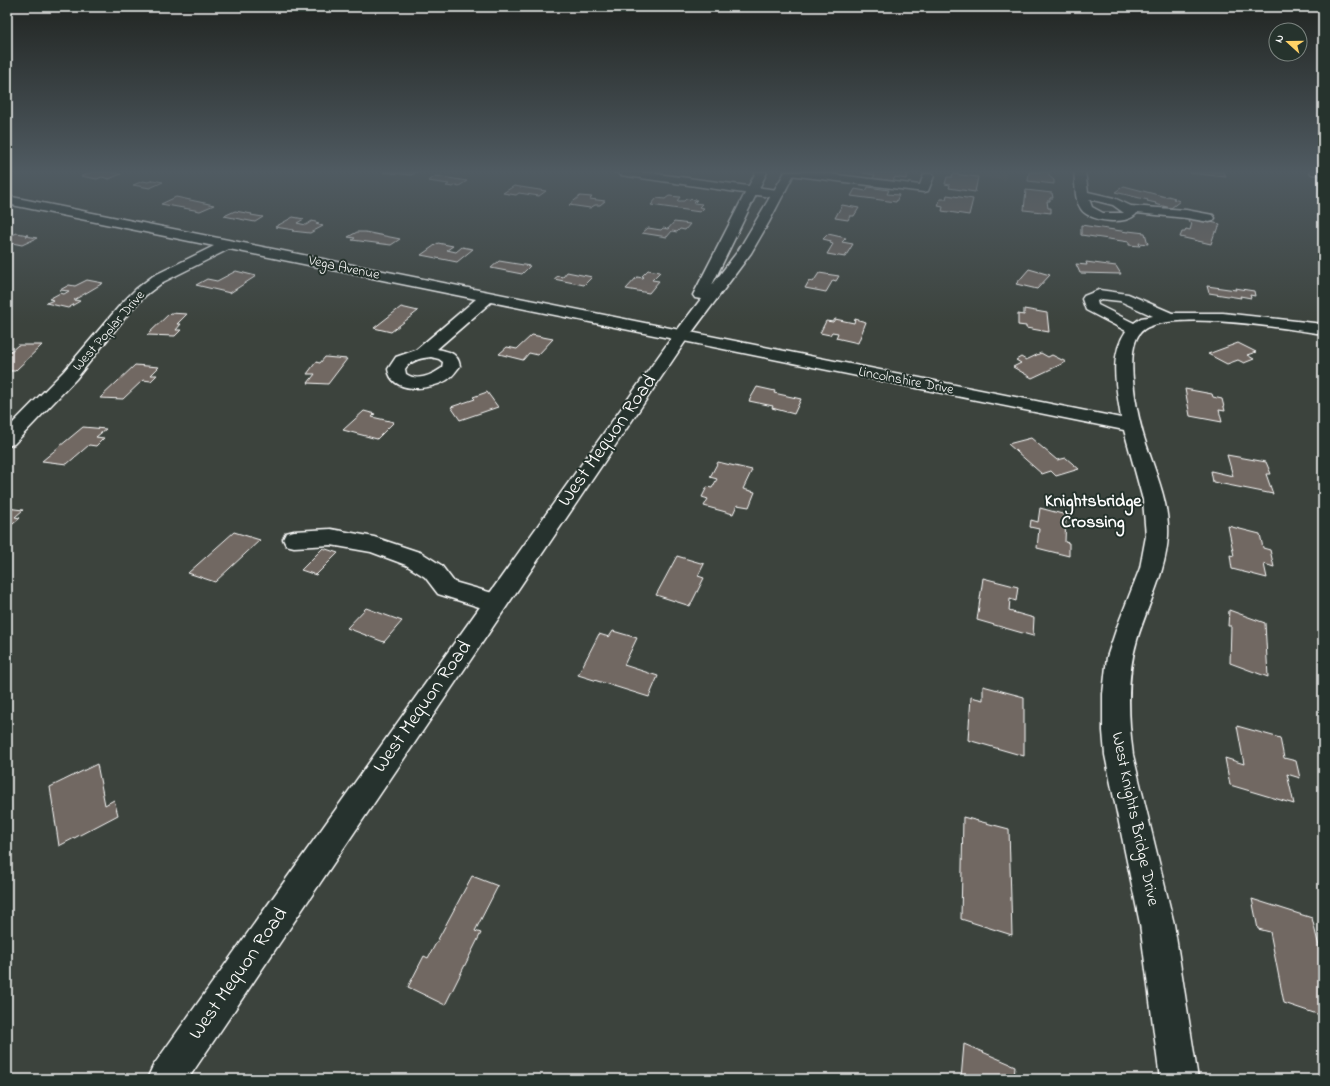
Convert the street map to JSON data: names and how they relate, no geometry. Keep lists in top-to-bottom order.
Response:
{
  "streets": {
    "street": [
      "Vega Avenue",
      "West Poplar Drive",
      "Lincolnshire Drive",
      "West Mequon Road",
      "West Knights Bridge Drive"
    ]
  },
  "crossings": [
    ["Vega Avenue", "West Poplar Drive"],
    ["Vega Avenue", "Lincolnshire Drive"],
    ["Vega Avenue", "West Mequon Road"],
    ["Lincolnshire Drive", "West Mequon Road"],
    ["Lincolnshire Drive", "West Knights Bridge Drive"]
  ],
  "districts": ["Knightsbridge Crossing"],
  "north": "left"
}
